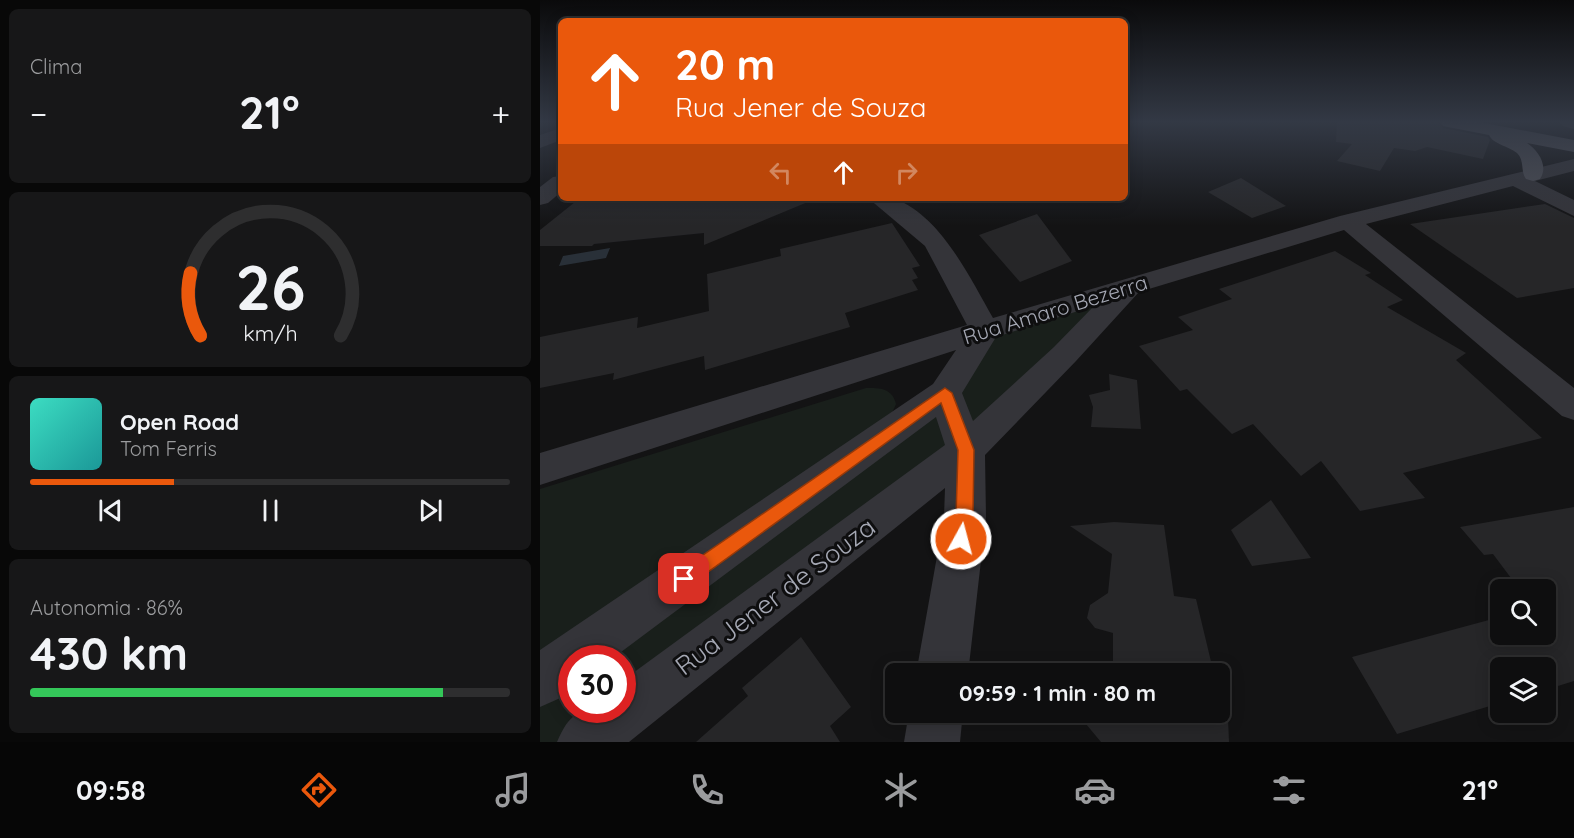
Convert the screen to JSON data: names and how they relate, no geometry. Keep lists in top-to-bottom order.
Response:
{
  "streets": {
    "street": ["Rua Amaro Bezerra", "Rua Jener de Souza"]
  },
  "crossings": [
    ["Rua Amaro Bezerra", "Rua Jener de Souza"]
  ],
  "page": {
    "tile": [
      "Clima",
      ["Autonomia · 86%", "430 km"]
    ],
    "turn": ["20 m", "Rua Jener de Souza"],
    "heat": ["−", "21°", "+"],
    "song": ["Open Road", "Tom Ferris"],
    "limit": "30",
    "trip": "09:59 · 1 min · 80 m",
    "tabs": ["09:58", "21°"],
    "gauge": ["26", "km/h"]
  }
}
